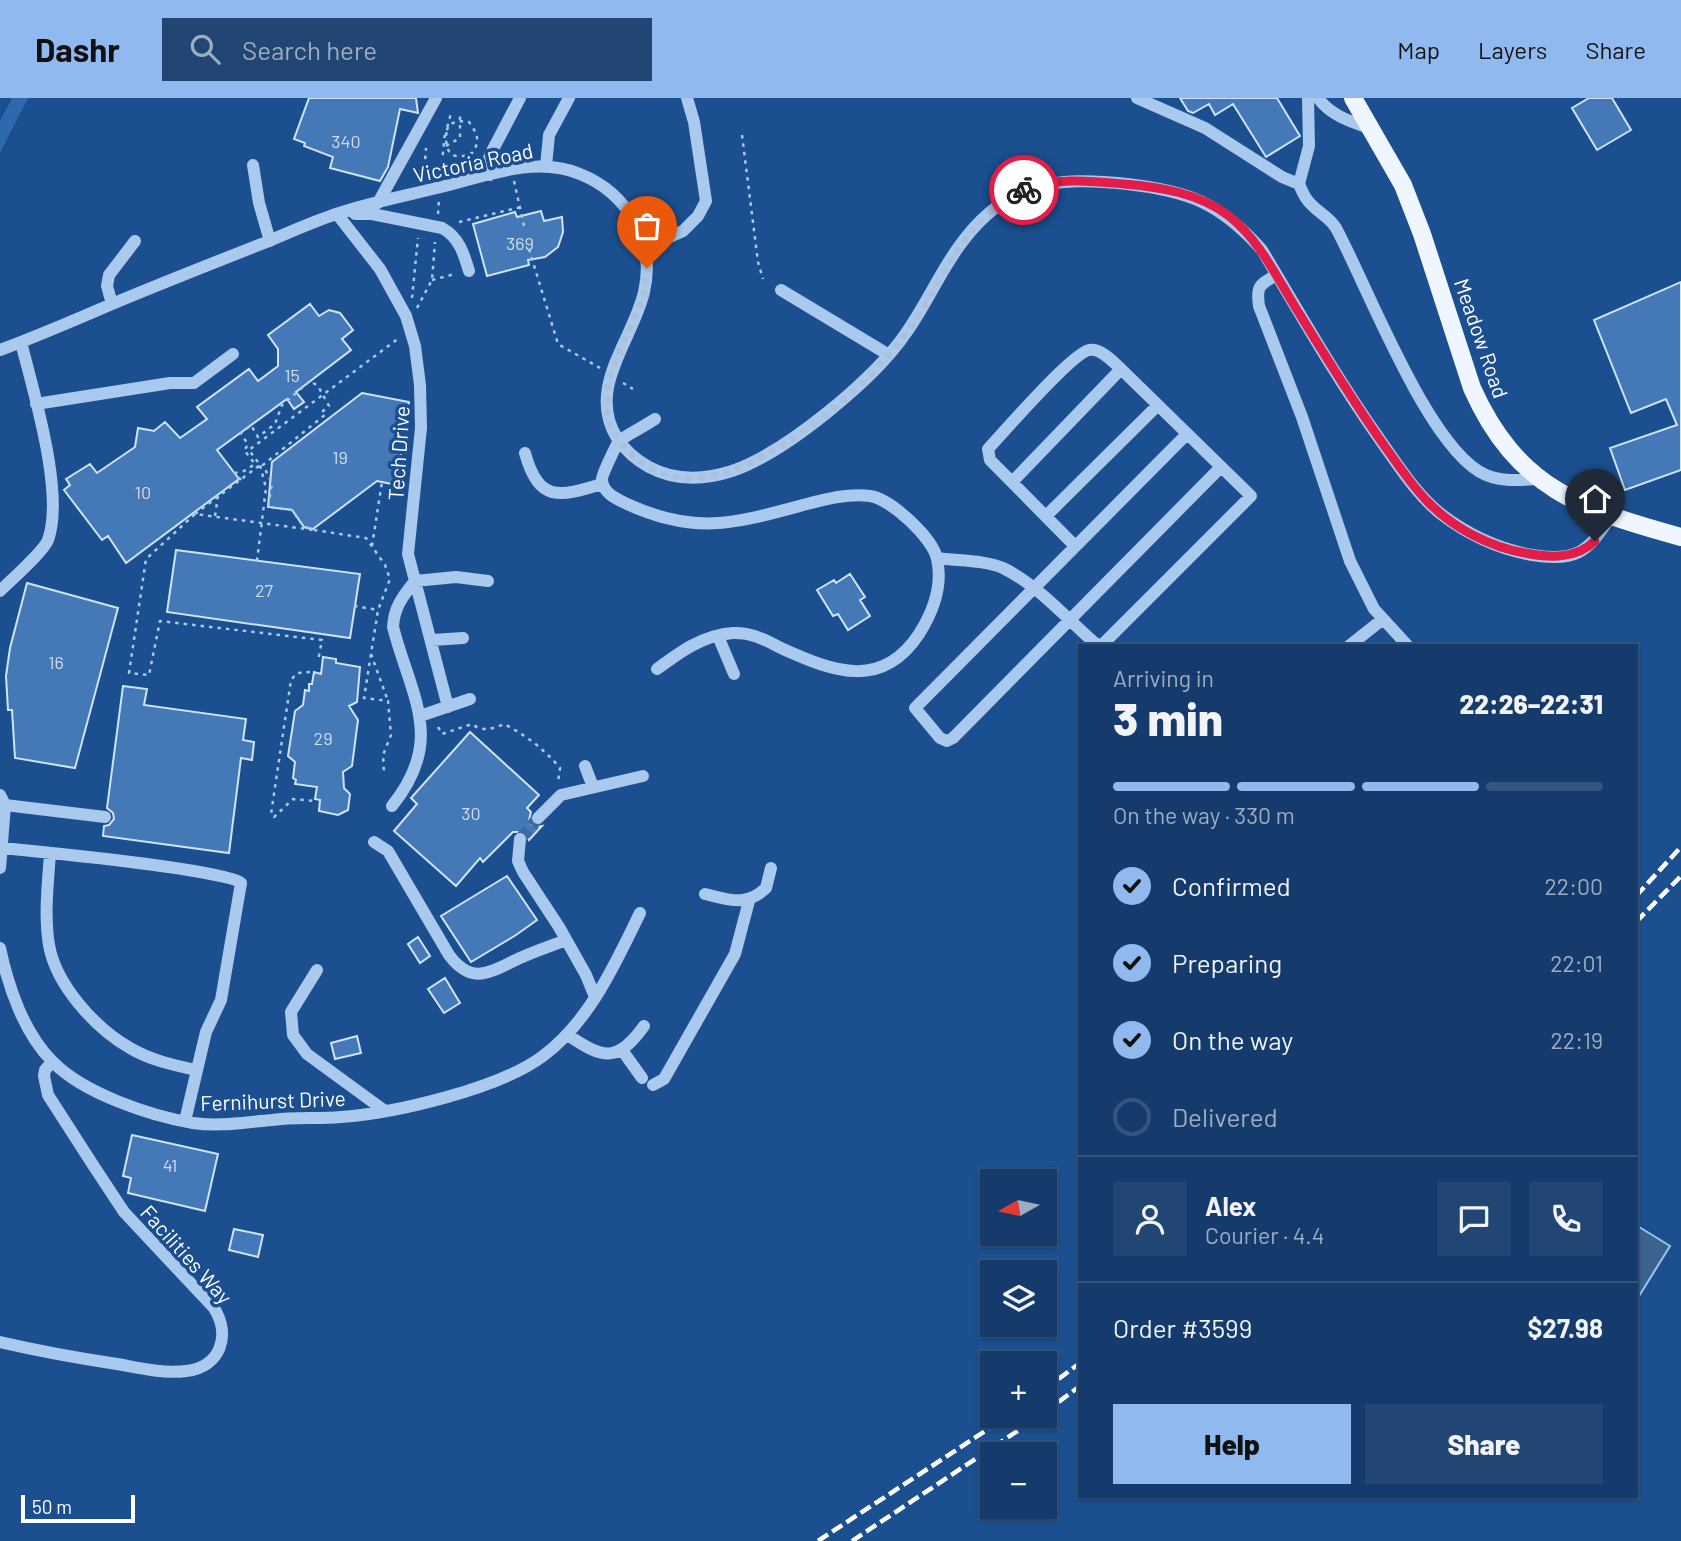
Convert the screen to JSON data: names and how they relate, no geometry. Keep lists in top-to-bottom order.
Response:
{
  "streets": {
    "main road": ["Meadow Road"],
    "street": [
      "Victoria Road",
      "Tech Drive",
      "Fernihurst Drive",
      "Facilities Way"
    ]
  },
  "crossings": [
    ["Victoria Road", "Meadow Road"],
    ["Victoria Road", "Tech Drive"],
    ["Fernihurst Drive", "Facilities Way"]
  ],
  "house_numbers": [
    "340",
    "369",
    "15",
    "19",
    "10",
    "27",
    "16",
    "29",
    "30",
    "41"
  ],
  "scale_bar": "50 m",
  "north": "left",
  "page": {
    "header": "Dashr",
    "search": "Search here",
    "nav": ["Map", "Layers", "Share"],
    "heading": ["3 min", "Arriving in", "22:26–22:31"],
    "panel": [
      "Alex",
      "Courier · 4.4",
      "Order #3599",
      "$27.98"
    ],
    "bar": "On the way · 330 m",
    "list": [
      ["Confirmed", "22:00"],
      ["Preparing", "22:01"],
      ["On the way", "22:19"],
      "Delivered"
    ],
    "map_buttons": ["+", "−"],
    "buttons": ["Help", "Share"],
    "scale": "50 m"
  }
}
